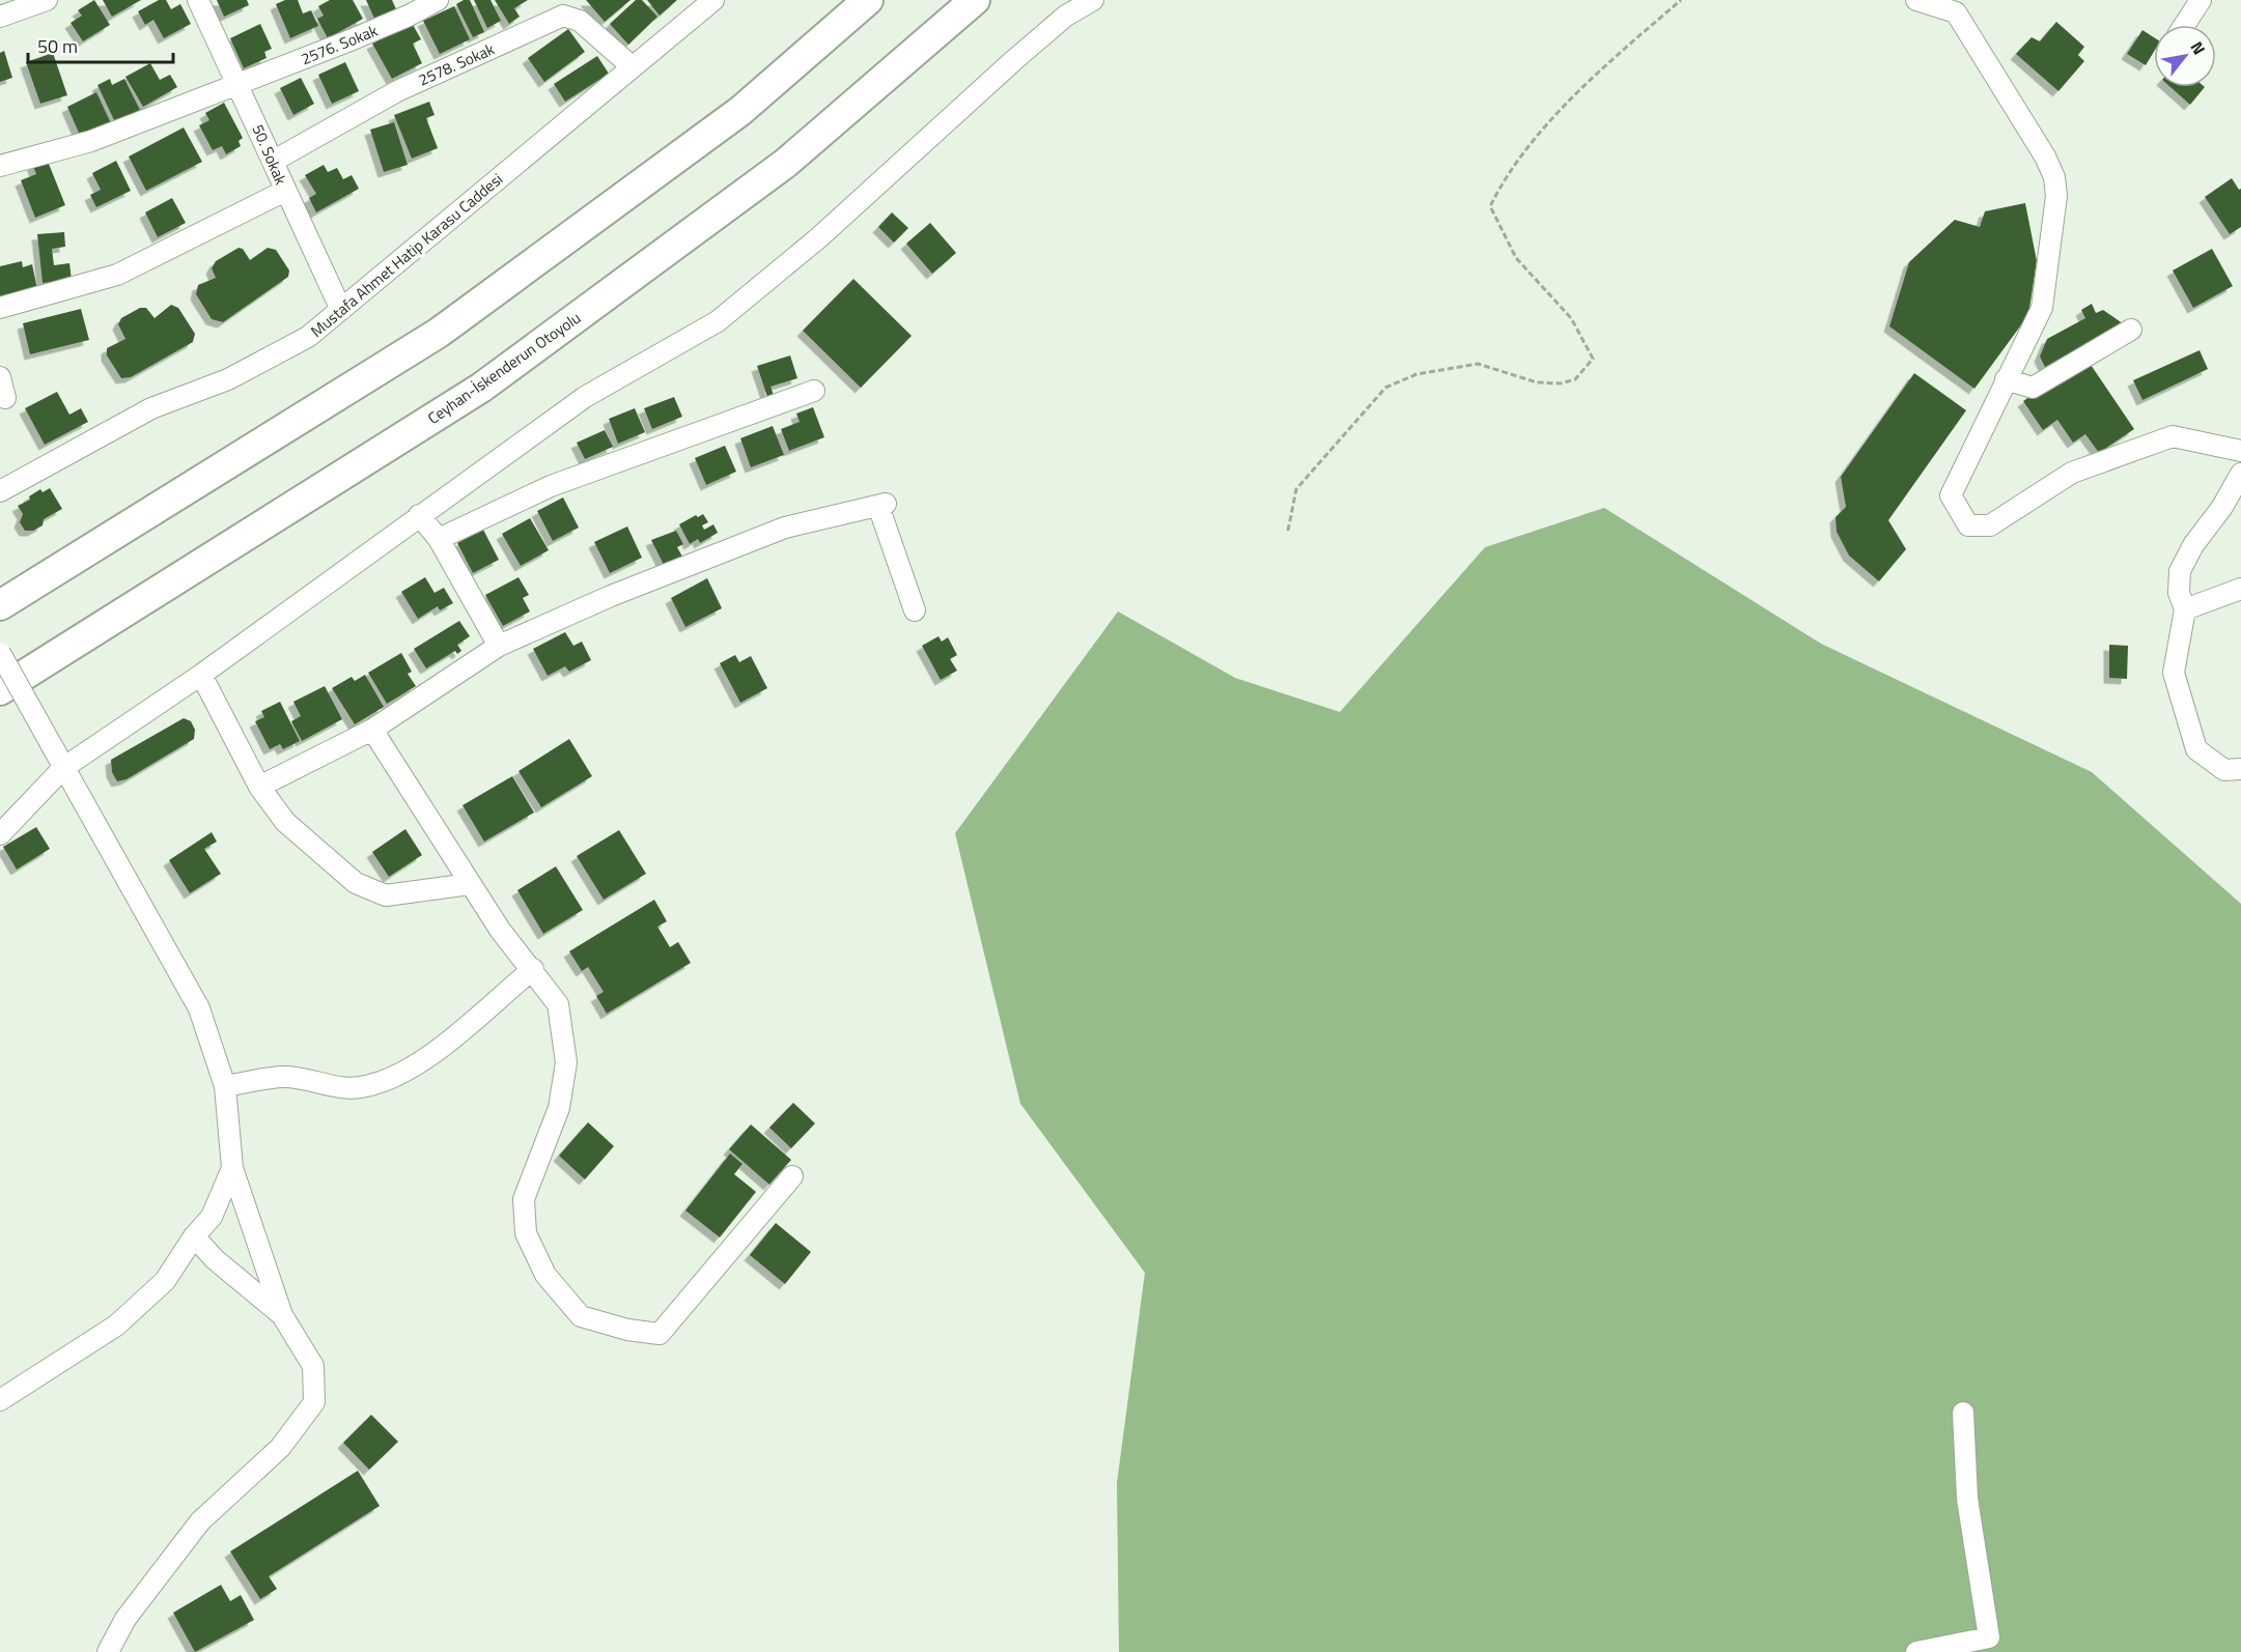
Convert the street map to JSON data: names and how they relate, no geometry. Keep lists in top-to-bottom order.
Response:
{
  "streets": {
    "highway": ["Ceyhan-İskenderun Otoyolu"],
    "street": [
      "2576. Sokak",
      "2578. Sokak",
      "50. Sokak",
      "Mustafa Ahmet Hatip Karasu Caddesi"
    ]
  },
  "crossings": [
    ["2576. Sokak", "50. Sokak"],
    ["2578. Sokak", "50. Sokak"],
    ["2578. Sokak", "Mustafa Ahmet Hatip Karasu Caddesi"],
    ["50. Sokak", "Mustafa Ahmet Hatip Karasu Caddesi"]
  ],
  "scale_bar": "50 m",
  "north": "top right"
}
